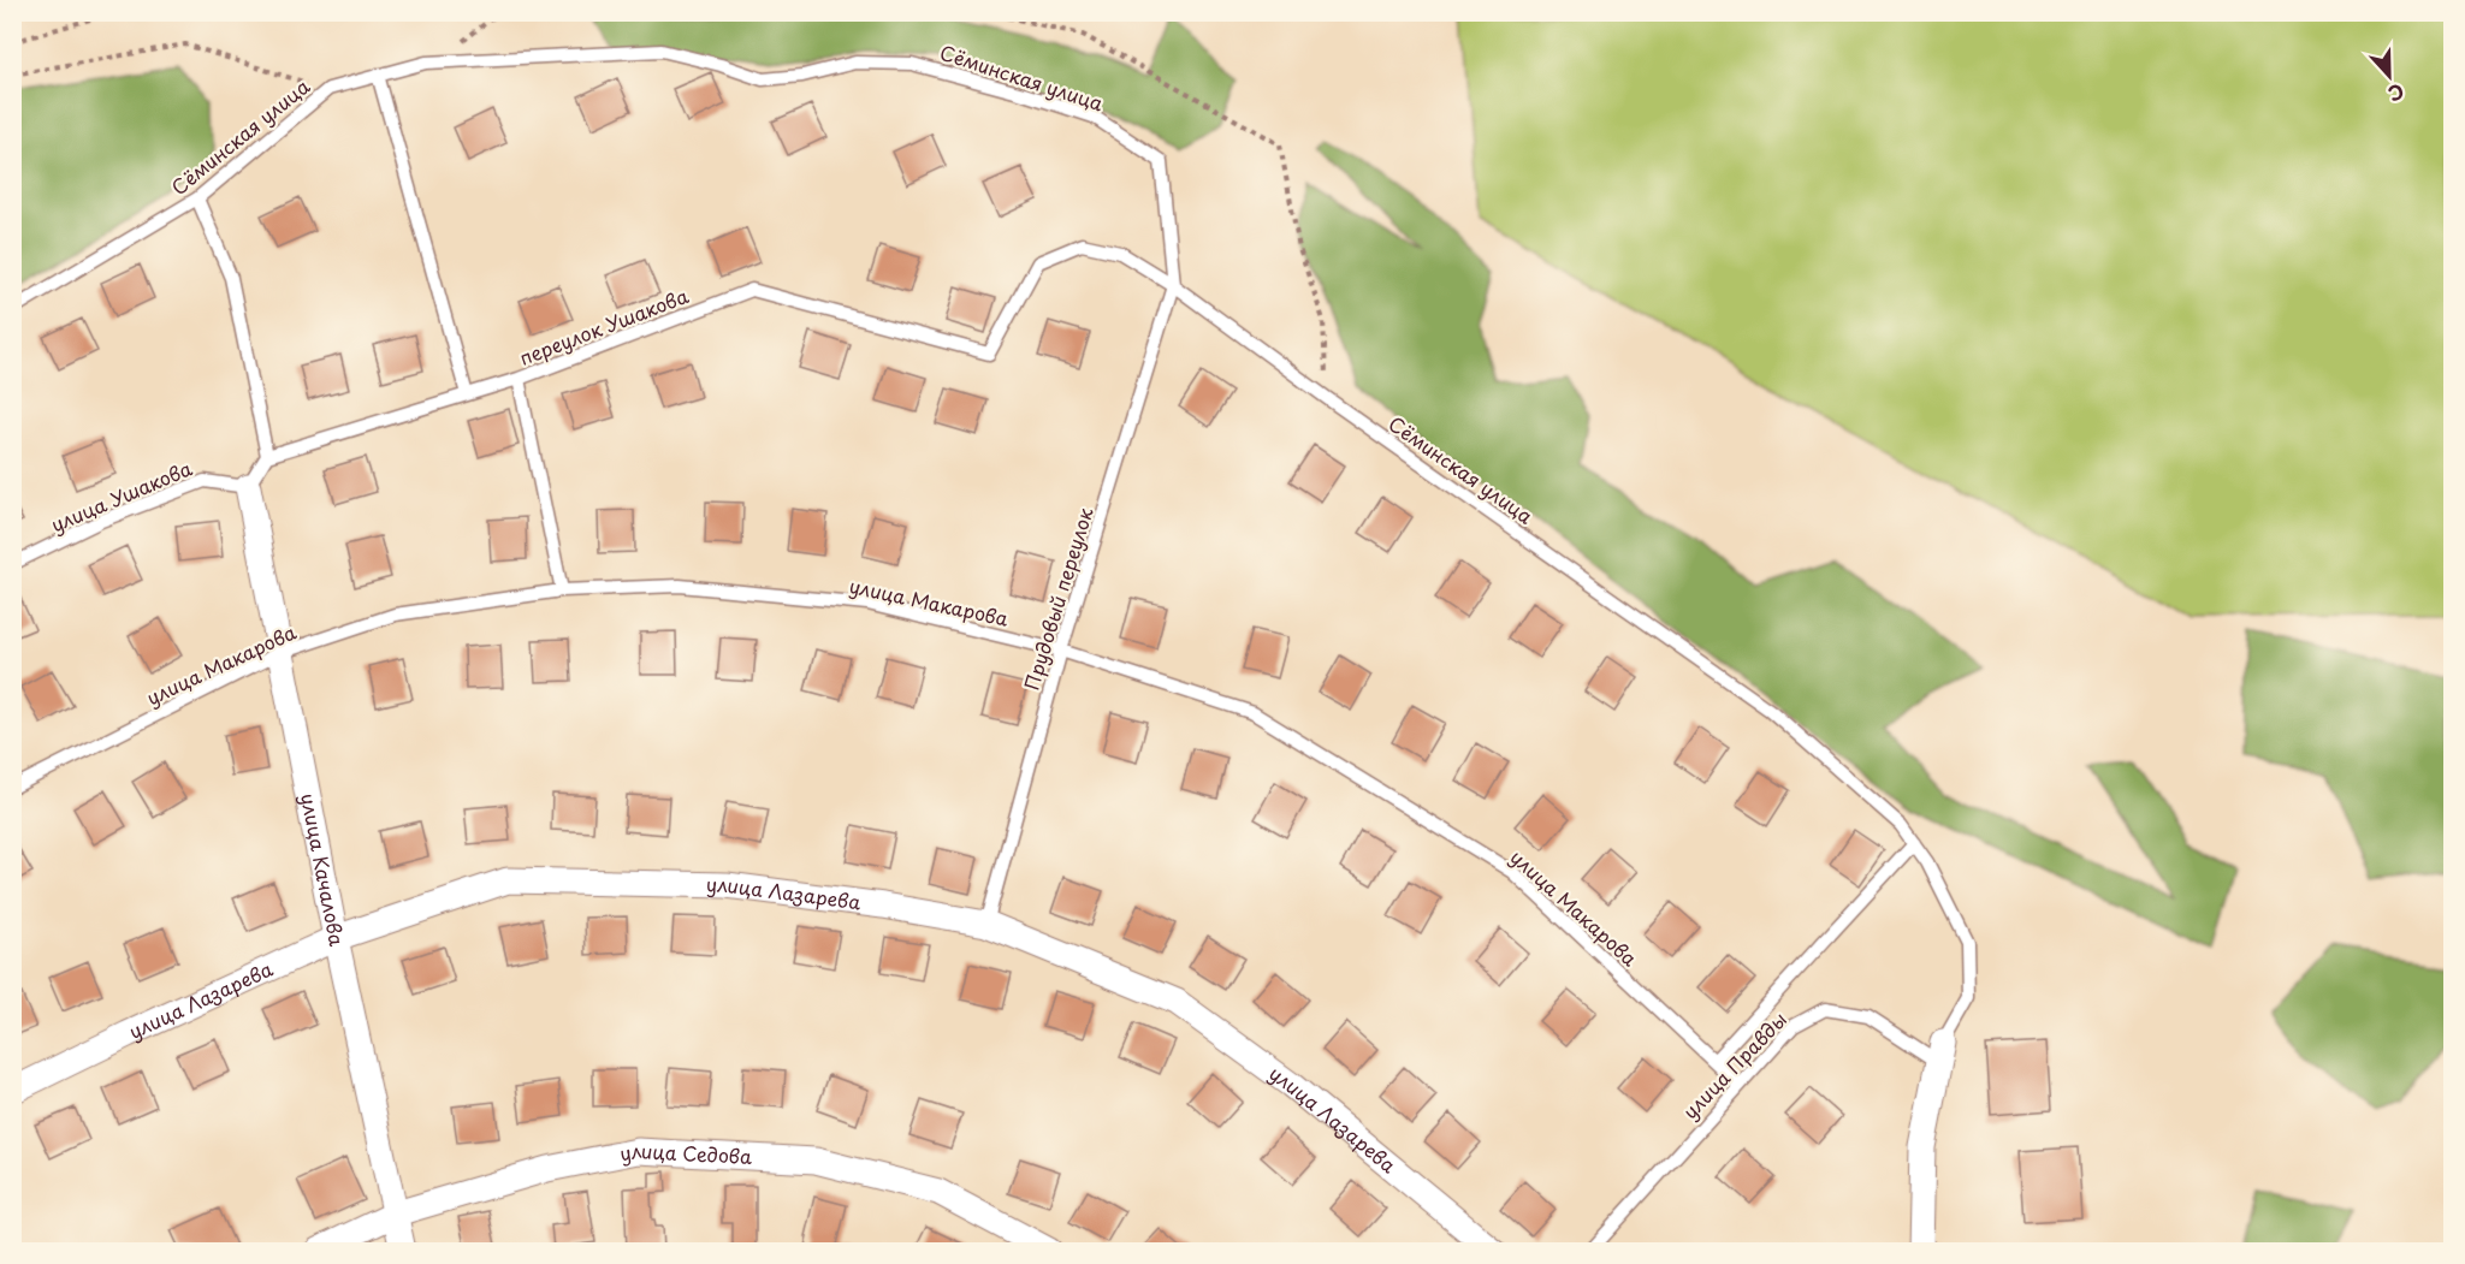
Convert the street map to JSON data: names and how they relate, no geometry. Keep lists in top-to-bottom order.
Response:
{
  "streets": {
    "street": ["улица Качалова", "улица Лазарева", "улица Седова"],
    "lane": [
      "Сёминская улица",
      "переулок Ушакова",
      "улица Ушакова",
      "Прудовый переулок",
      "улица Макарова",
      "улица Правды"
    ]
  },
  "crossings": [
    ["Сёминская улица", "переулок Ушакова"],
    ["Сёминская улица", "Прудовый переулок"],
    ["Сёминская улица", "улица Правды"],
    ["переулок Ушакова", "Прудовый переулок"],
    ["улица Ушакова", "улица Качалова"],
    ["Прудовый переулок", "улица Макарова"],
    ["Прудовый переулок", "улица Лазарева"],
    ["улица Макарова", "улица Качалова"],
    ["улица Макарова", "улица Правды"],
    ["улица Качалова", "улица Лазарева"],
    ["улица Качалова", "улица Седова"]
  ],
  "north": "bottom"
}
